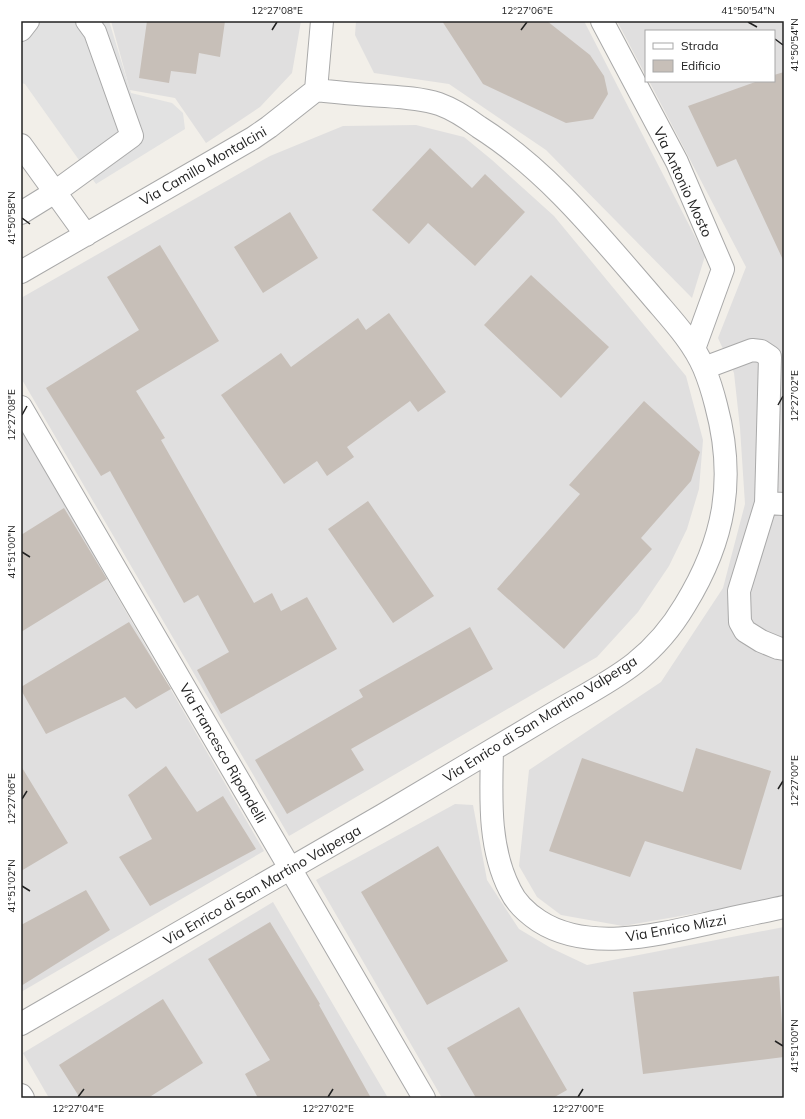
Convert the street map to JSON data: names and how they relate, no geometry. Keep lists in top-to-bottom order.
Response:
{
  "streets": {
    "street": [
      "Via Camillo Montalcini",
      "Via Antonio Mosto",
      "Via Enrico di San Martino Valperga",
      "Via Francesco Ripandelli",
      "Via Enrico Mizzi"
    ]
  },
  "crossings": [
    ["Via Camillo Montalcini", "Via Enrico di San Martino Valperga"],
    ["Via Antonio Mosto", "Via Enrico di San Martino Valperga"],
    ["Via Enrico di San Martino Valperga", "Via Francesco Ripandelli"],
    ["Via Enrico di San Martino Valperga", "Via Enrico Mizzi"]
  ],
  "legend": ["Strada", "Edificio"],
  "coordinates": [
    "12°27'08\"E",
    "12°27'06\"E",
    "41°50'54\"N",
    "41°50'58\"N",
    "12°27'02\"E",
    "41°51'00\"N",
    "12°27'00\"E",
    "41°51'02\"N",
    "12°27'04\"E"
  ]
}
